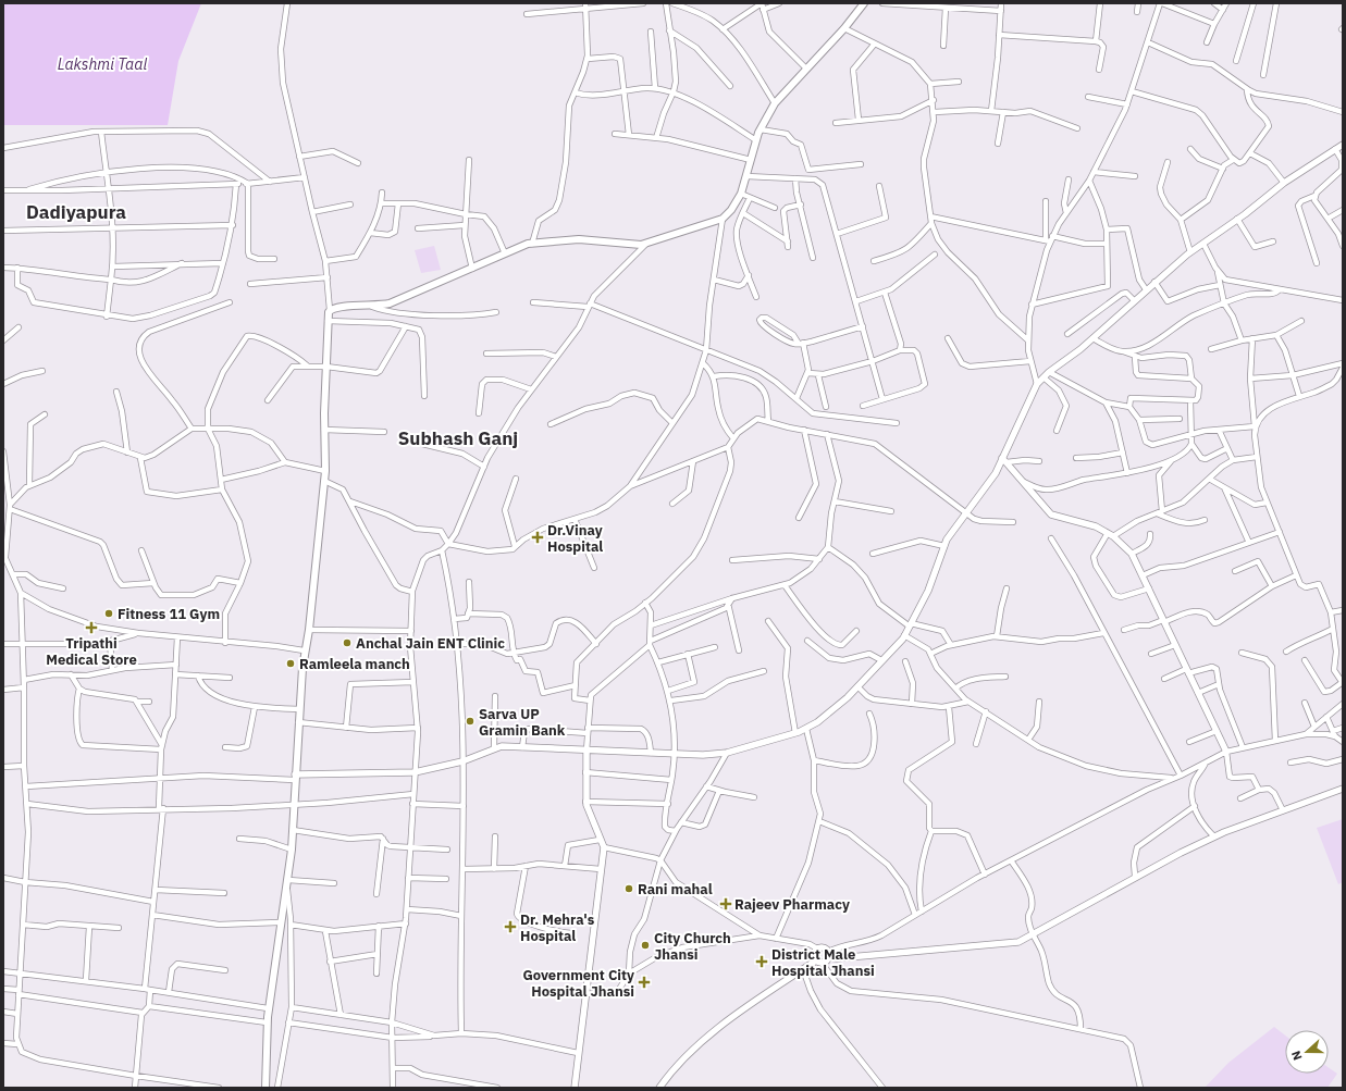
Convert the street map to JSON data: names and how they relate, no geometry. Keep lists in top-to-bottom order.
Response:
{
  "districts": ["Dadiyapura", "Subhash Ganj"],
  "water": ["Lakshmi Taal"],
  "places": {
    "health": [
      "Dr.Vinay Hospital",
      "Tripathi Medical Store",
      "Rajeev Pharmacy",
      "Dr. Mehra's Hospital",
      "District Male Hospital Jhansi",
      "Government City Hospital Jhansi"
    ],
    "other": [
      "Fitness 11 Gym",
      "Anchal Jain ENT Clinic",
      "Ramleela manch",
      "Sarva UP Gramin Bank",
      "Rani mahal",
      "City Church Jhansi"
    ]
  },
  "north": "left"
}
